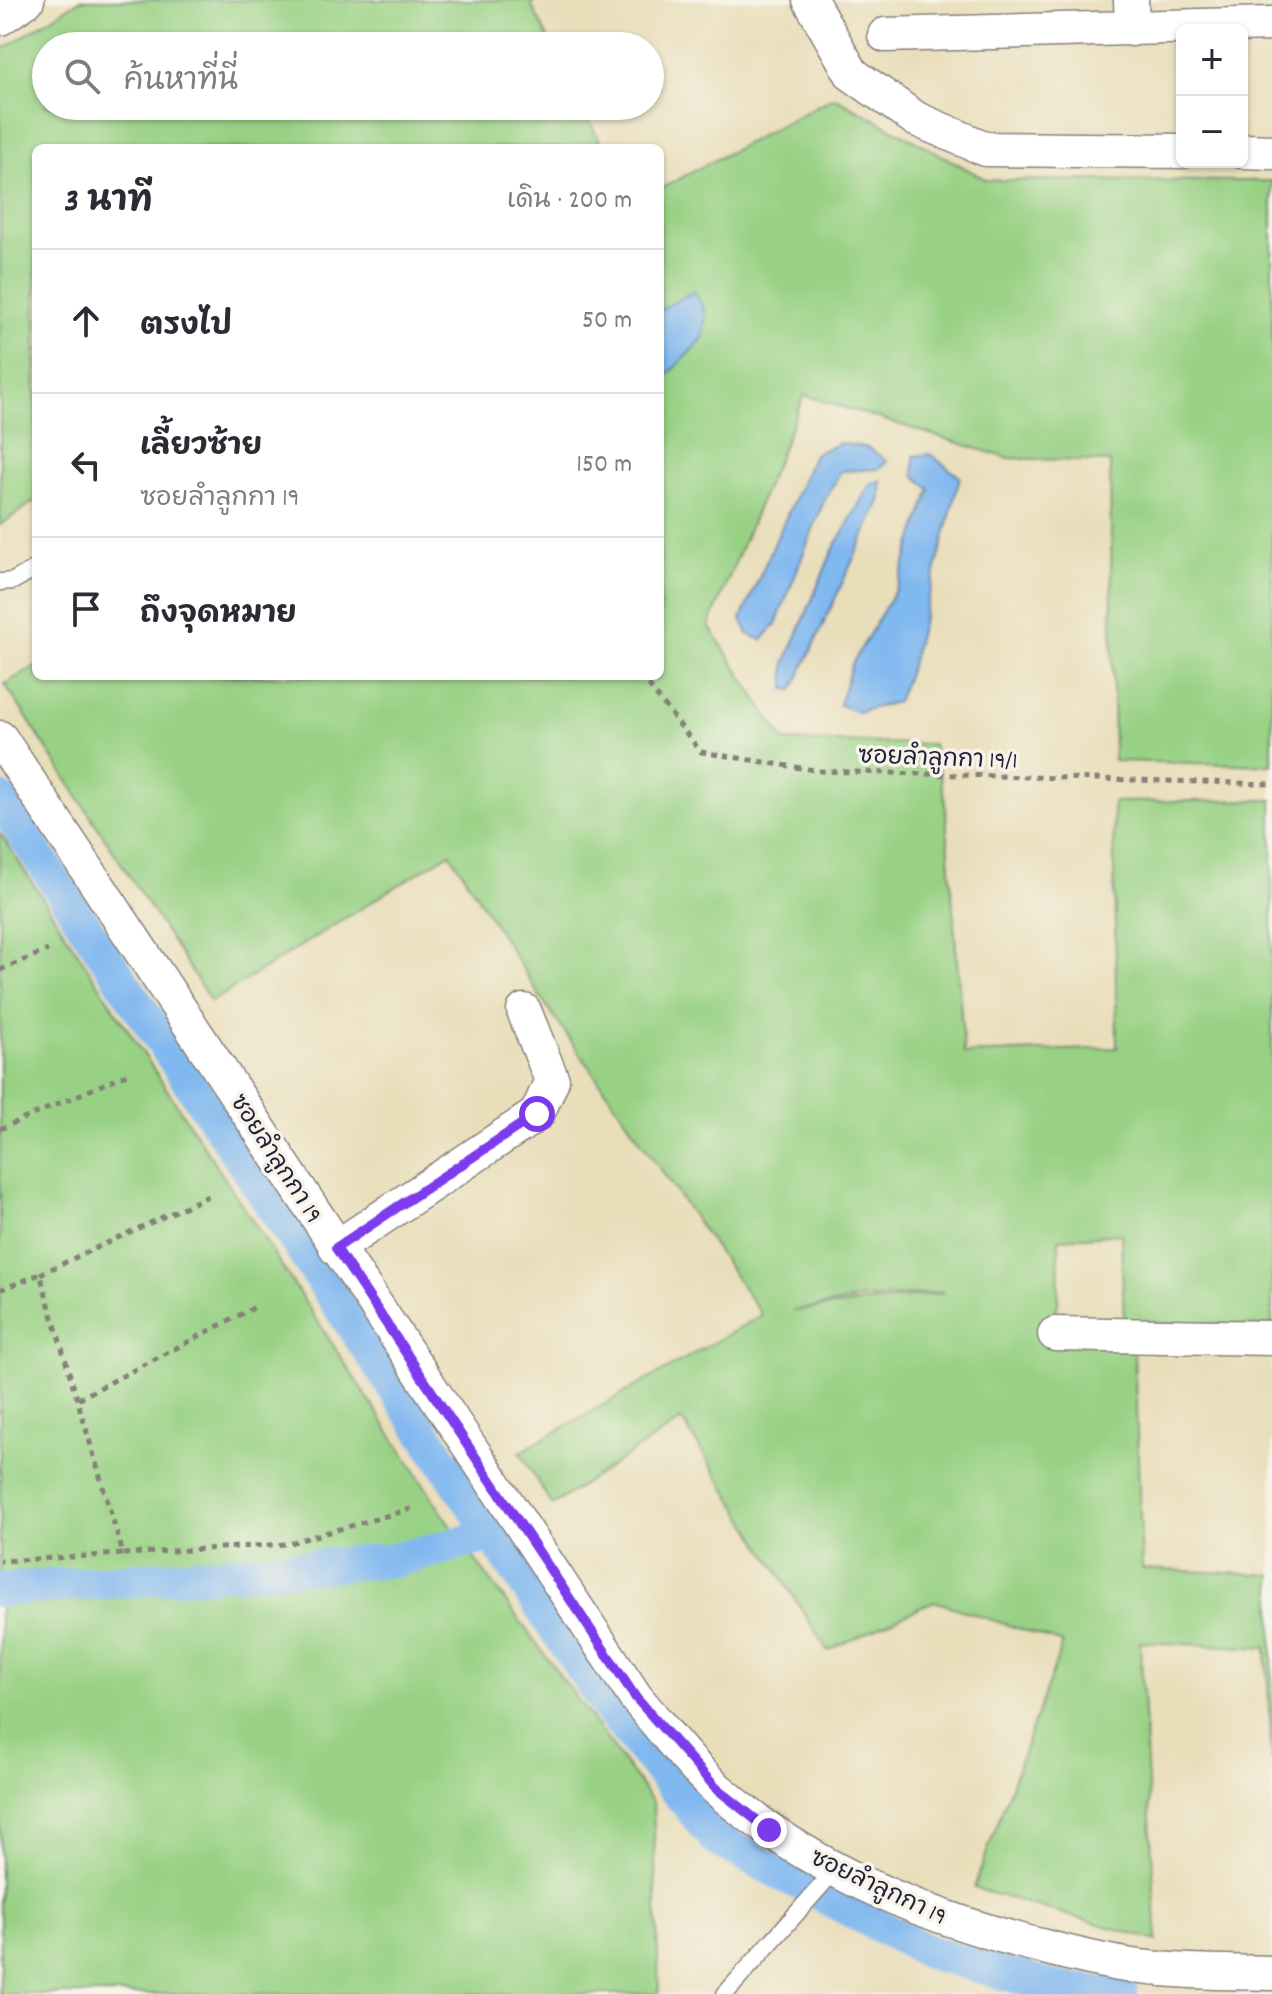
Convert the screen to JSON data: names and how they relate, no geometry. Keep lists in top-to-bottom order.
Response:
{
  "streets": {
    "street": ["ซอยลำลูกกา 19"],
    "path": ["ซอยลำลูกกา 19/1"]
  },
  "page": {
    "map_buttons": ["+", "−"],
    "search": "ค้นหาที่นี่",
    "heading": ["3 นาที", "เดิน · 200 m"],
    "list": [
      ["ตรงไป", "50 m"],
      ["เลี้ยวซ้าย", "ซอยลำลูกกา 19", "150 m"],
      "ถึงจุดหมาย"
    ]
  }
}
